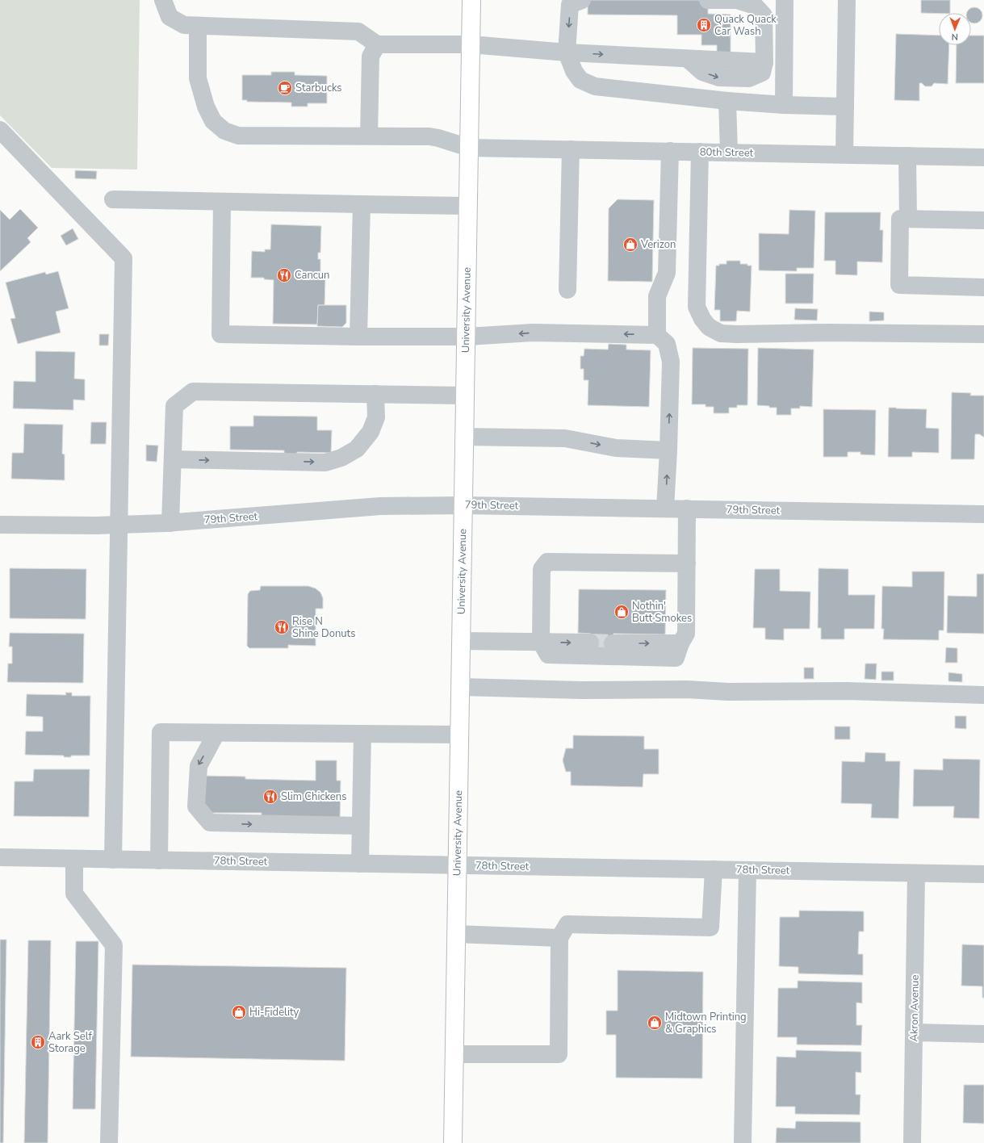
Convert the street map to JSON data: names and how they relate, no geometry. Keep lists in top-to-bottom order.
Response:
{
  "streets": {
    "main road": ["University Avenue"],
    "street": [
      "80th Street",
      "79th Street",
      "78th Street",
      "Akron Avenue"
    ]
  },
  "crossings": [
    ["80th Street", "University Avenue"],
    ["University Avenue", "79th Street"],
    ["University Avenue", "78th Street"],
    ["78th Street", "Akron Avenue"]
  ],
  "places": {
    "building": ["Quack Quack Car Wash", "Aark Self Storage"],
    "cafe": ["Starbucks"],
    "shop": [
      "Verizon",
      "Nothin' Butt Smokes",
      "Hi-Fidelity",
      "Midtown Printing & Graphics"
    ],
    "restaurant": ["Cancun", "Rise N Shine Donuts", "Slim Chickens"]
  },
  "north": "bottom"
}
